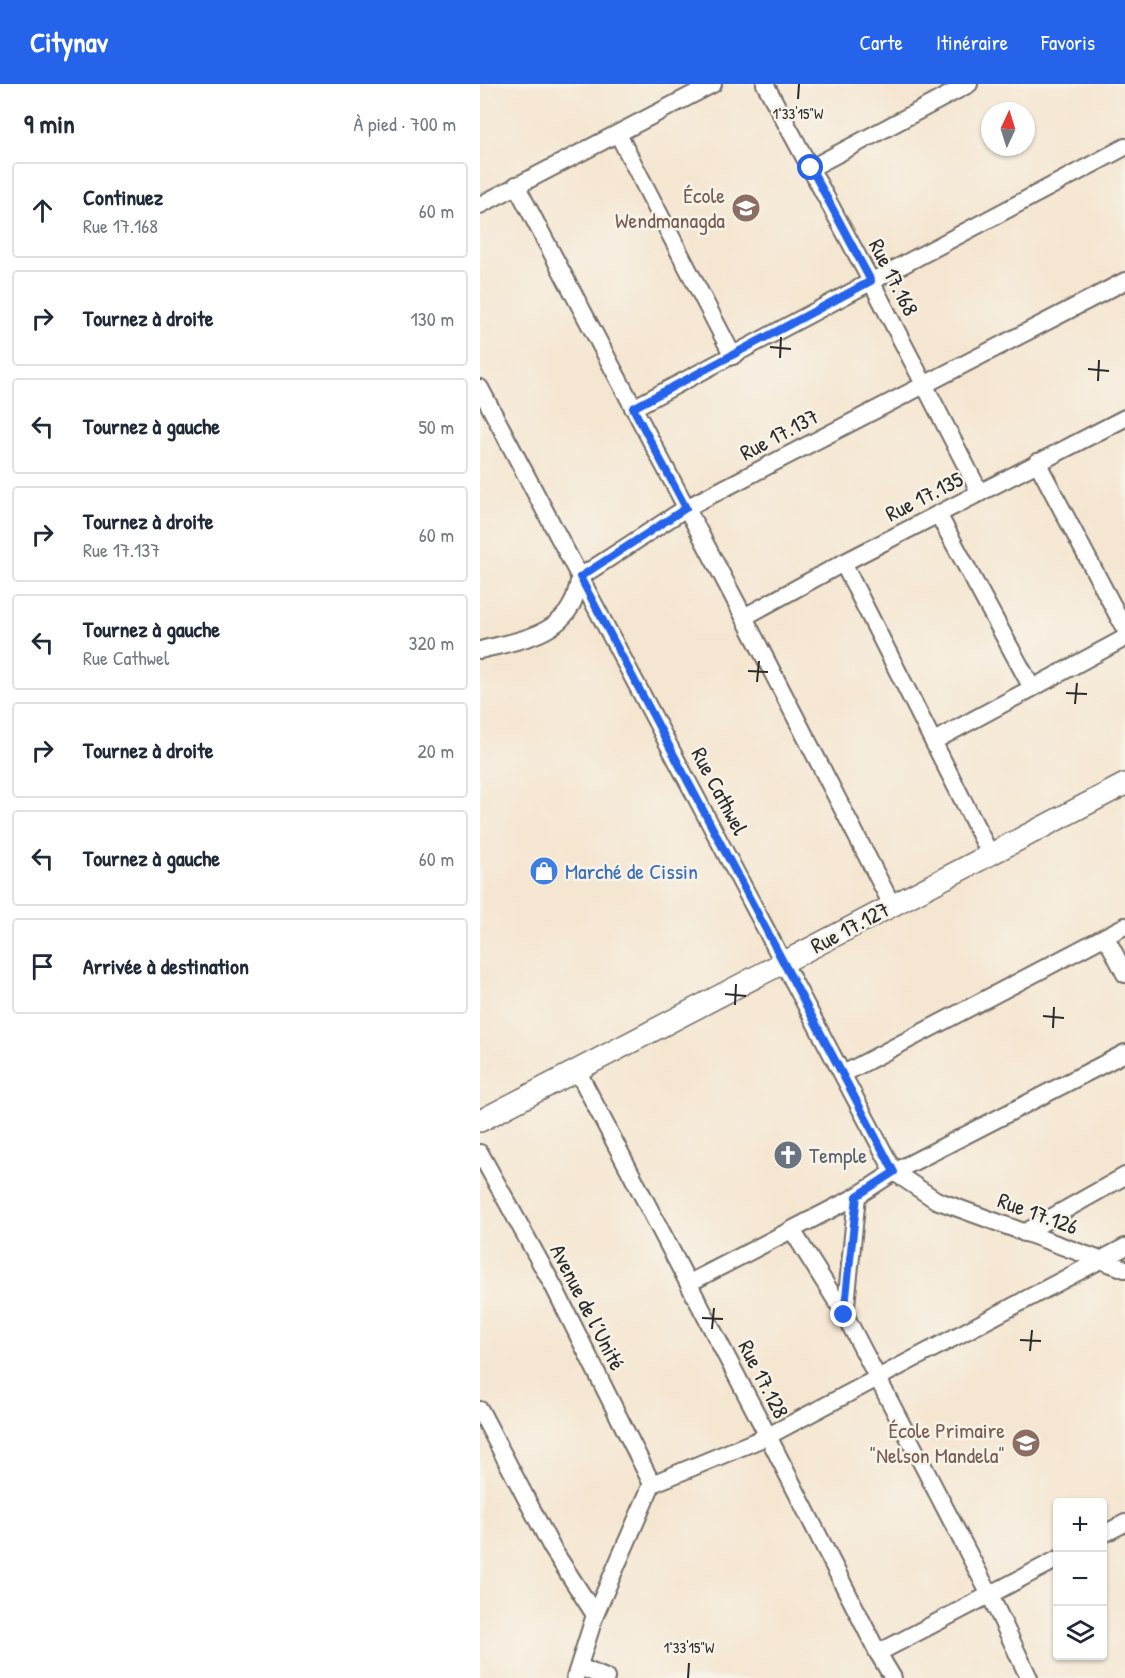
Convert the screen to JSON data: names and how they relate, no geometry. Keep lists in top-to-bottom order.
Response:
{
  "streets": {
    "street": [
      "Rue 17.168",
      "Rue 17.137",
      "Rue 17.135",
      "Rue Cathwel",
      "Rue 17.127",
      "Rue 17.126",
      "Avenue de l´Unité",
      "Rue 17.128"
    ]
  },
  "crossings": [
    ["Rue 17.168", "Rue 17.137"],
    ["Rue 17.168", "Rue 17.135"],
    ["Rue 17.137", "Rue Cathwel"],
    ["Rue Cathwel", "Rue 17.127"],
    ["Rue Cathwel", "Rue 17.126"],
    ["Rue 17.127", "Rue 17.128"]
  ],
  "places": {
    "school or university": ["École Wendmanagda", "École Primaire \"Nelson Mandela\""],
    "shop": ["Marché de Cissin"],
    "church": ["Temple"]
  },
  "north": "top",
  "page": {
    "header": "Citynav",
    "nav": ["Carte", "Itinéraire", "Favoris"],
    "heading": ["9 min", "À pied · 700 m"],
    "list": [
      ["Continuez", "Rue 17.168", "60 m"],
      ["Tournez à droite", "130 m"],
      ["Tournez à gauche", "50 m"],
      ["Tournez à droite", "Rue 17.137", "60 m"],
      ["Tournez à gauche", "Rue Cathwel", "320 m"],
      ["Tournez à droite", "20 m"],
      ["Tournez à gauche", "60 m"],
      "Arrivée à destination"
    ],
    "map_buttons": ["+", "−"]
  },
  "coordinates": ["1°33'15\"W"]
}
